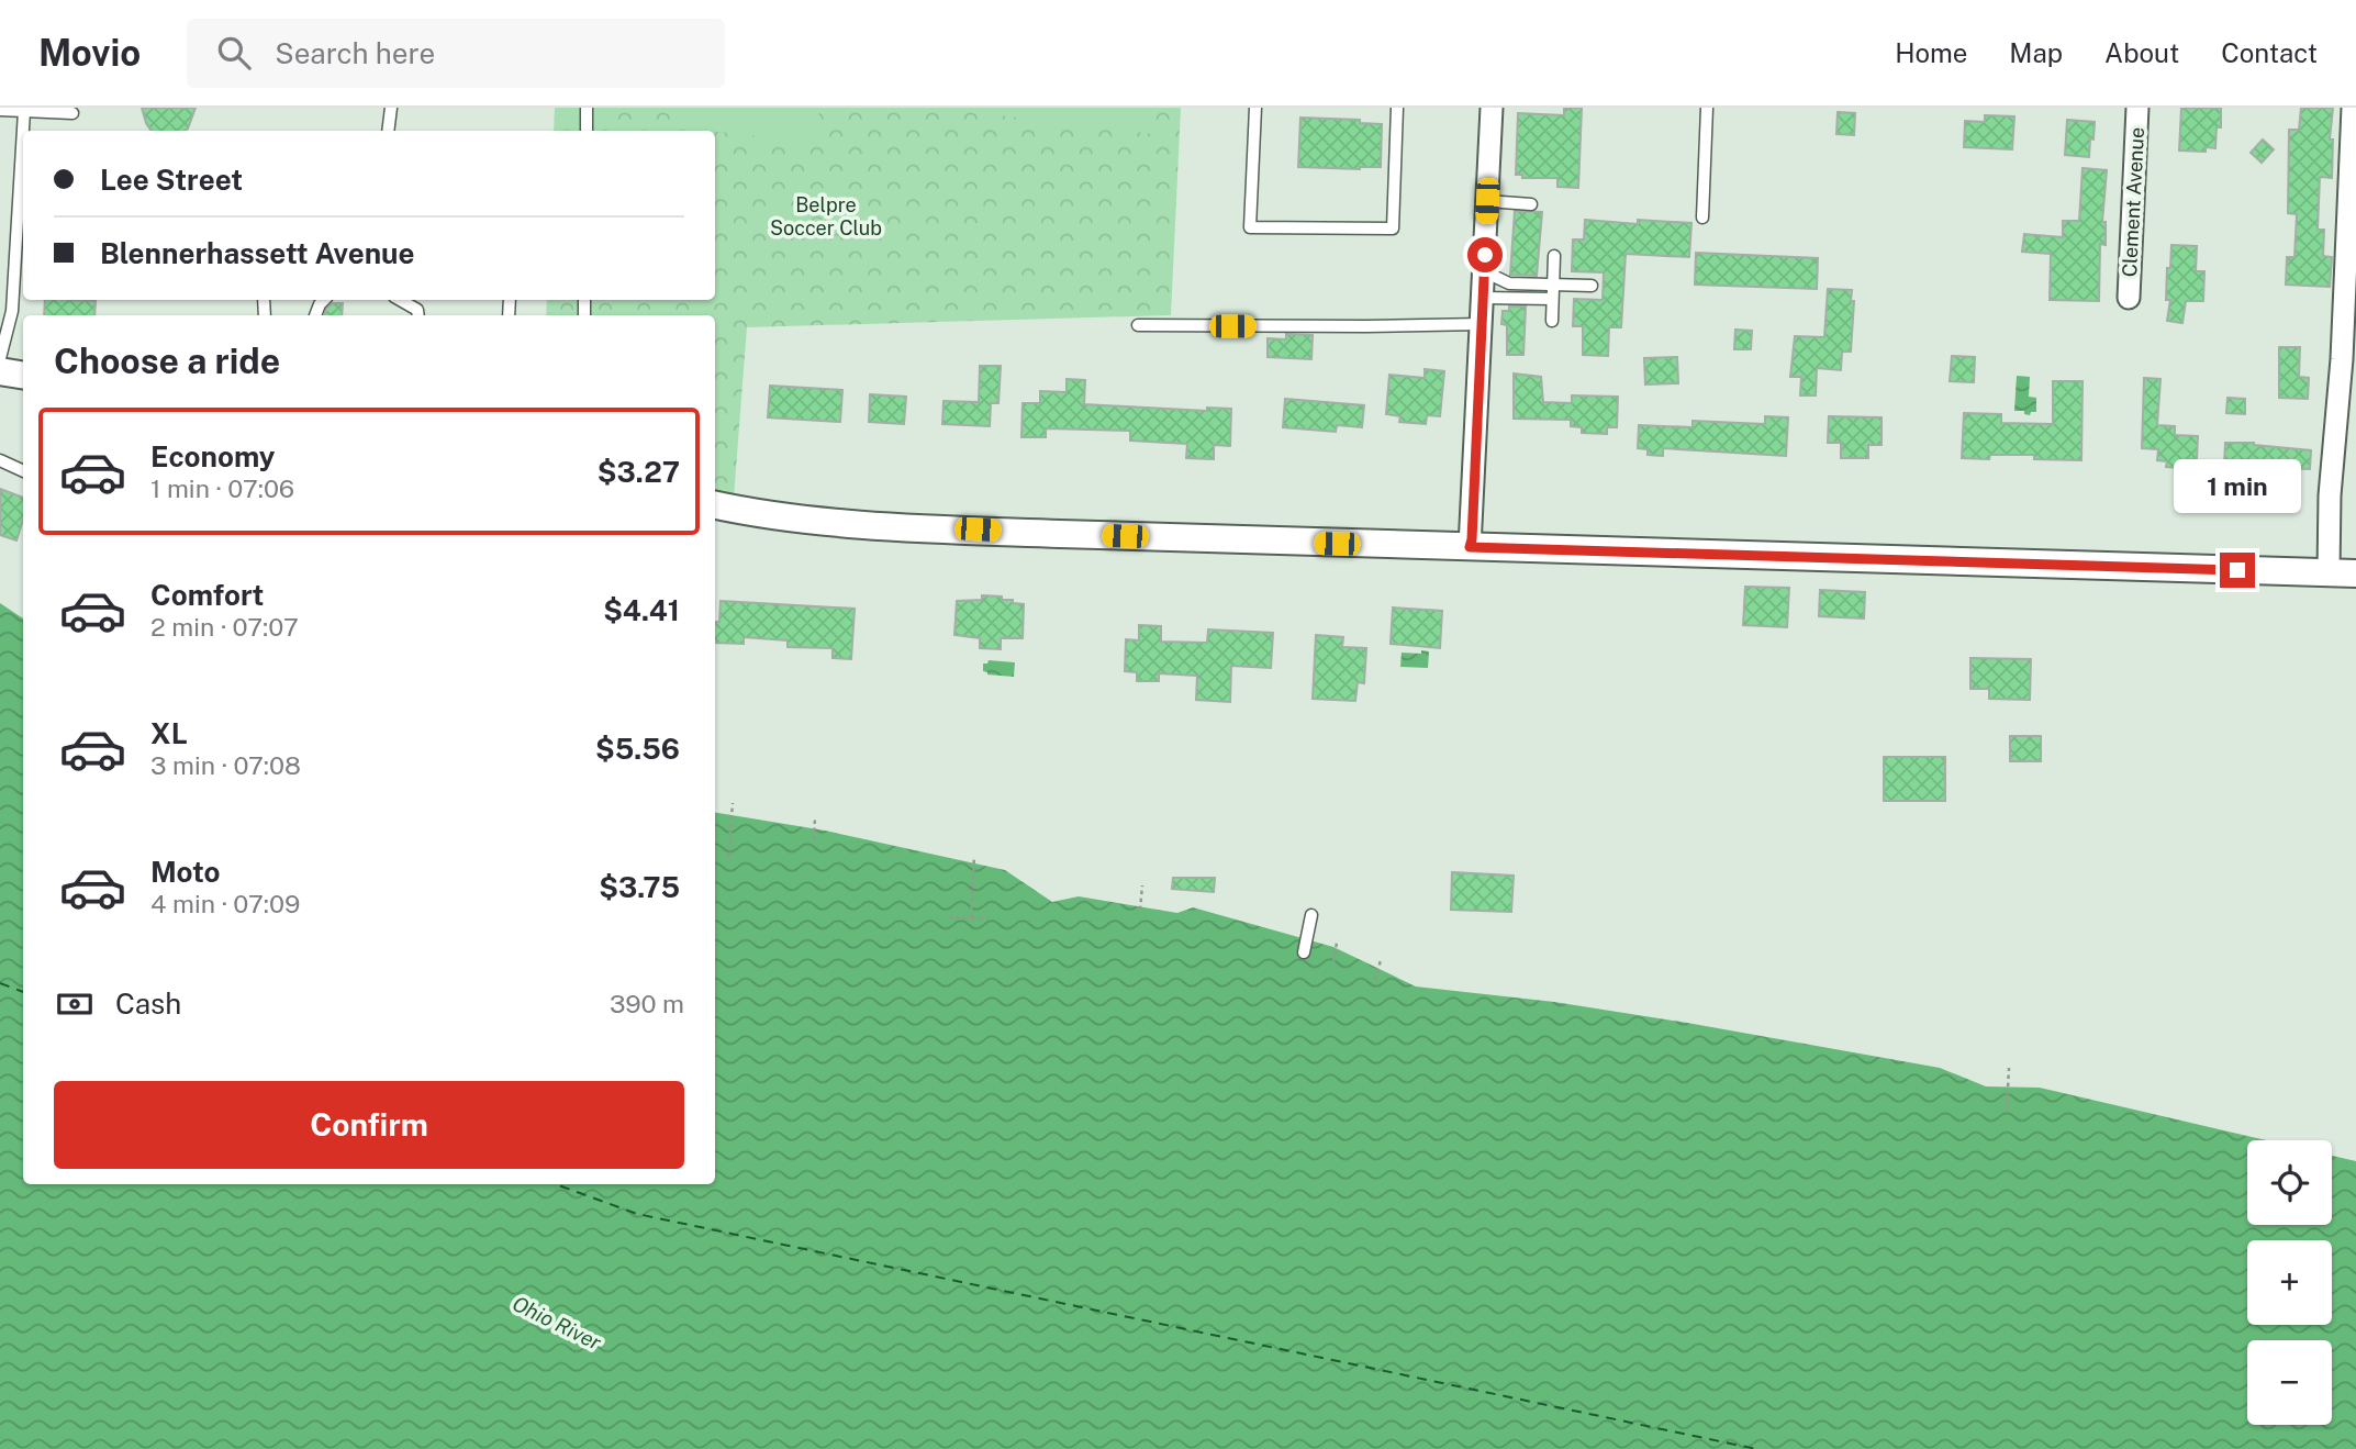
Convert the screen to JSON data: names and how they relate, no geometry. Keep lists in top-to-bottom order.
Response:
{
  "streets": {
    "street": ["Clement Avenue"]
  },
  "water": ["Ohio River"],
  "parks": ["Belpre Soccer Club"],
  "page": {
    "header": "Movio",
    "search": "Search here",
    "nav": [
      "Home",
      "Map",
      "About",
      "Contact"
    ],
    "banner": ["Lee Street", "Blennerhassett Avenue"],
    "heading": "Choose a ride",
    "list": [
      {
        "name": "Economy",
        "note": "1 min · 07:06",
        "value": "$3.27"
      },
      {
        "name": "Comfort",
        "note": "2 min · 07:07",
        "value": "$4.41"
      },
      {
        "name": "XL",
        "note": "3 min · 07:08",
        "value": "$5.56"
      },
      {
        "name": "Moto",
        "note": "4 min · 07:09",
        "value": "$3.75"
      }
    ],
    "bubble": "1 min",
    "pay": ["Cash", "390 m"],
    "buttons": "Confirm",
    "map_buttons": ["+", "−"]
  }
}
